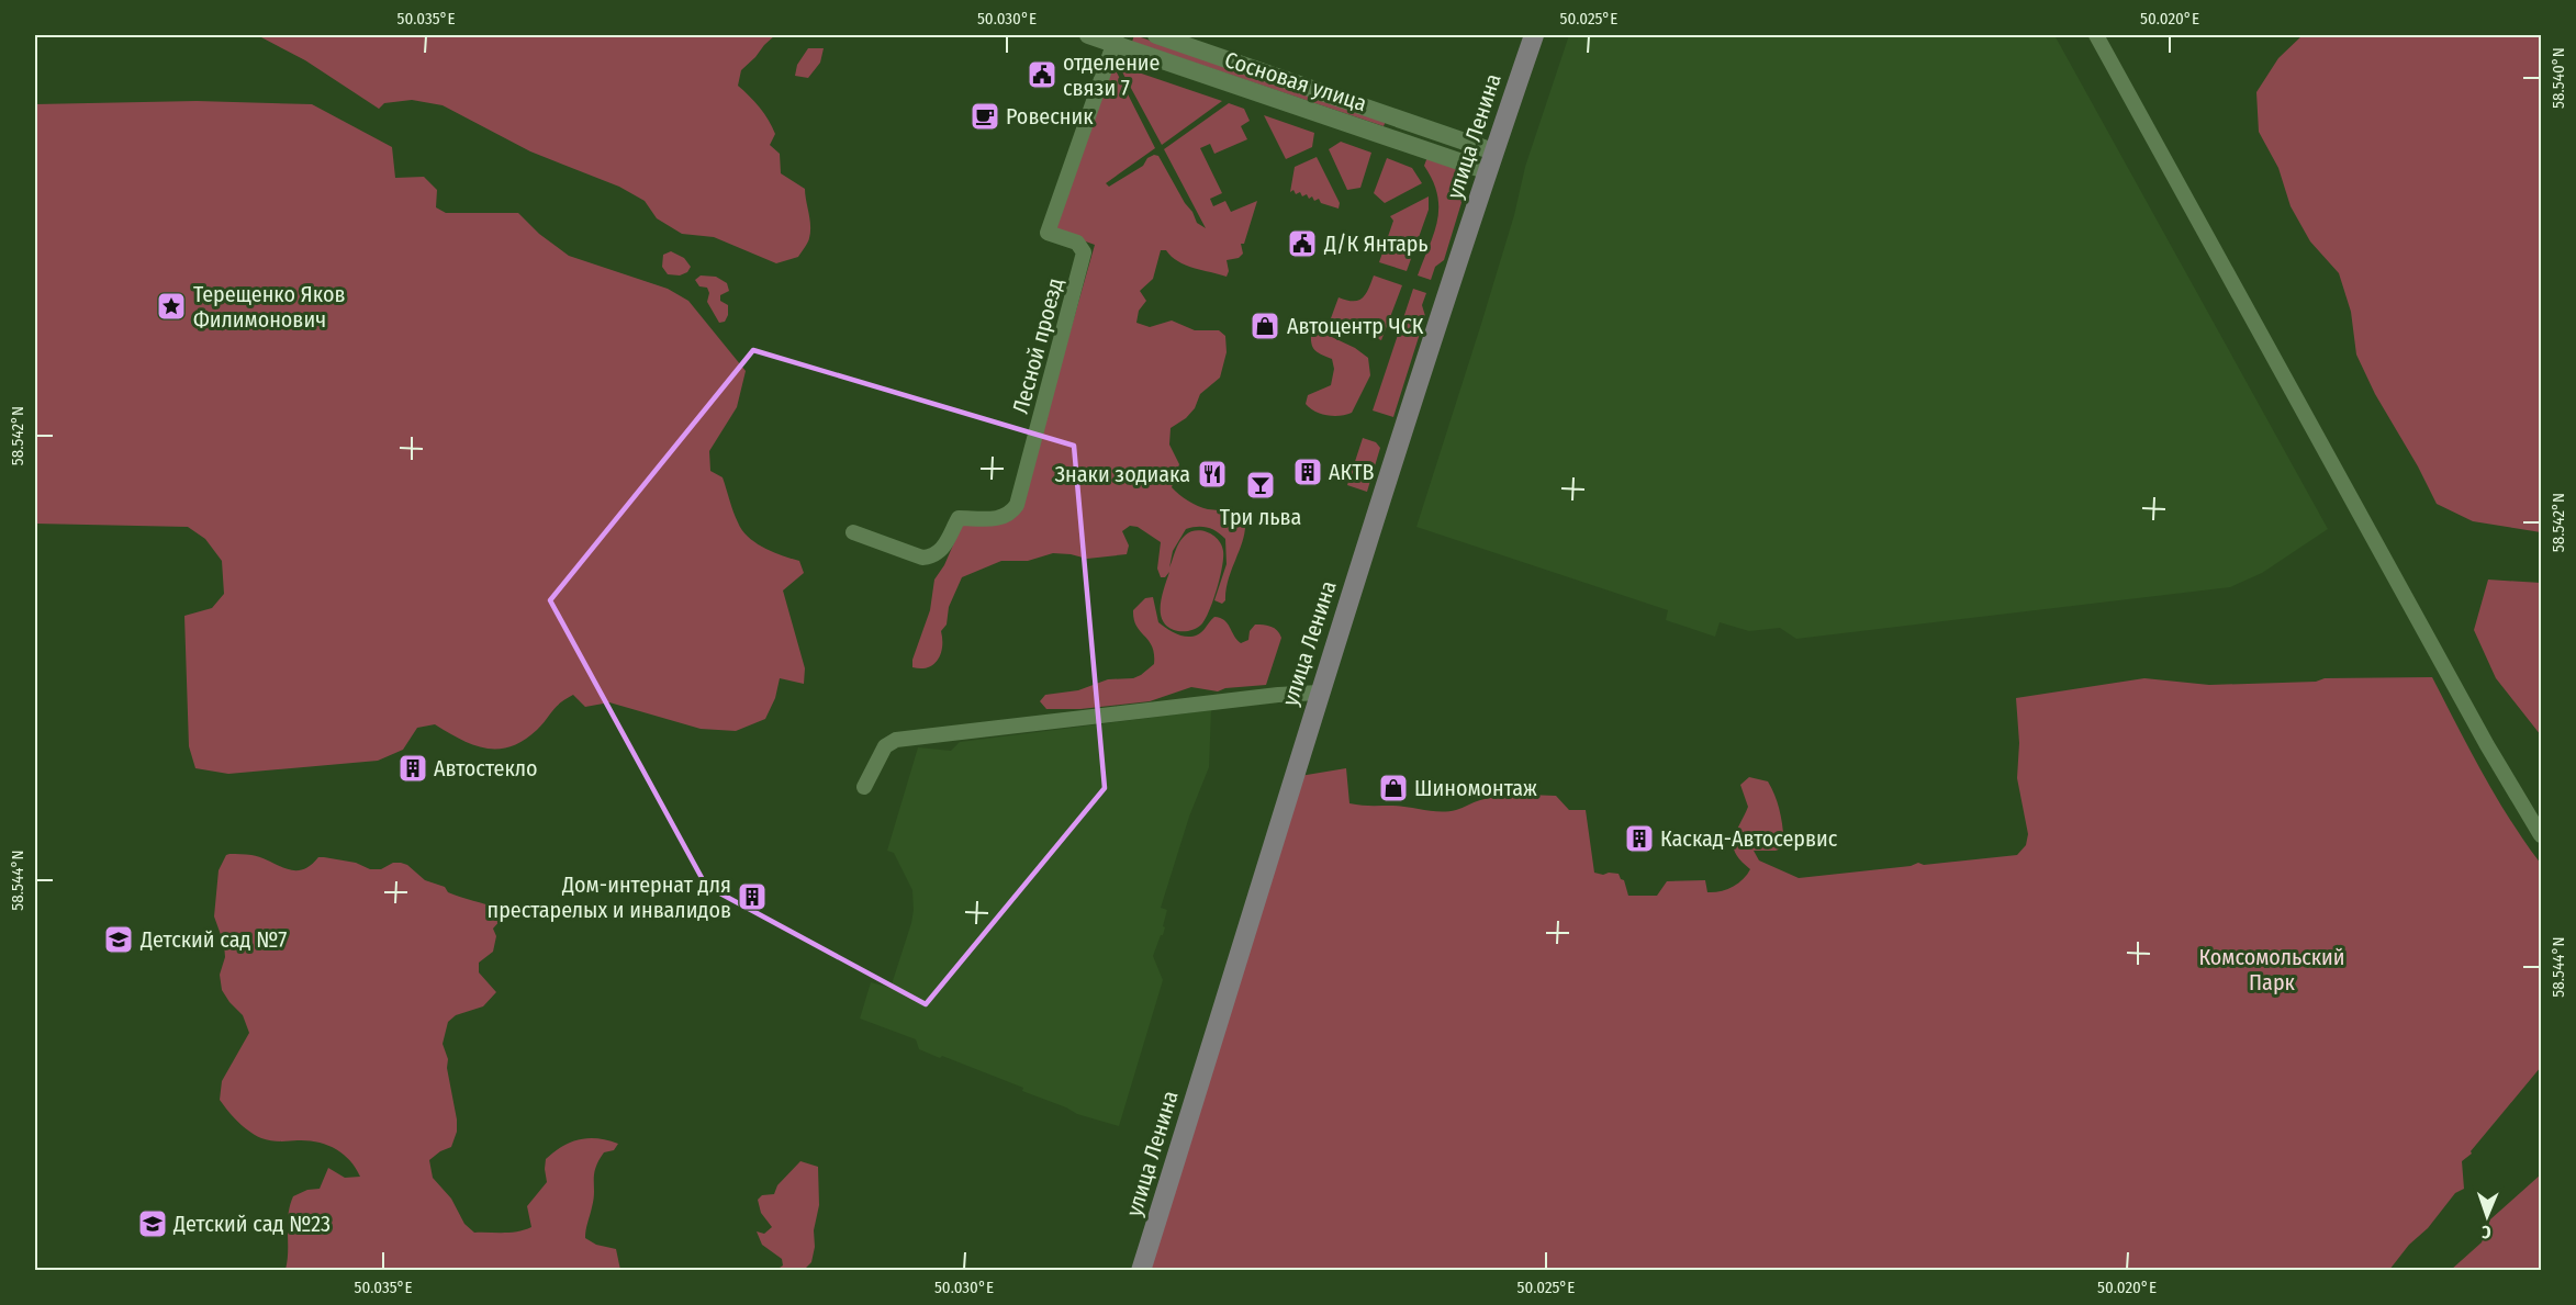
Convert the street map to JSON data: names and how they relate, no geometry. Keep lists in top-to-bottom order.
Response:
{
  "streets": {
    "main road": ["улица Ленина"],
    "street": ["Сосновая улица", "Лесной проезд"]
  },
  "crossings": [
    ["Сосновая улица", "улица Ленина"],
    ["Сосновая улица", "Лесной проезд"]
  ],
  "parks": ["Комсомольский Парк"],
  "places": {
    "public building": ["отделение связи 7", "Д/К Янтарь"],
    "cafe": ["Ровесник"],
    "place": ["Терещенко Яков Филимонович"],
    "shop": ["Автоцентр ЧСК", "Шиномонтаж"],
    "building": [
      "АКТВ",
      "Автостекло",
      "Каскад-Автосервис",
      "Дом-интернат для престарелых и инвалидов"
    ],
    "restaurant": ["Знаки зодиака"],
    "bar": ["Три льва"],
    "school or university": ["Детский сад №7", "Детский сад №23"]
  },
  "north": "bottom",
  "coordinates": [
    "50.035°E",
    "50.030°E",
    "50.025°E",
    "50.020°E",
    "58.540°N",
    "58.542°N",
    "58.544°N"
  ]
}
